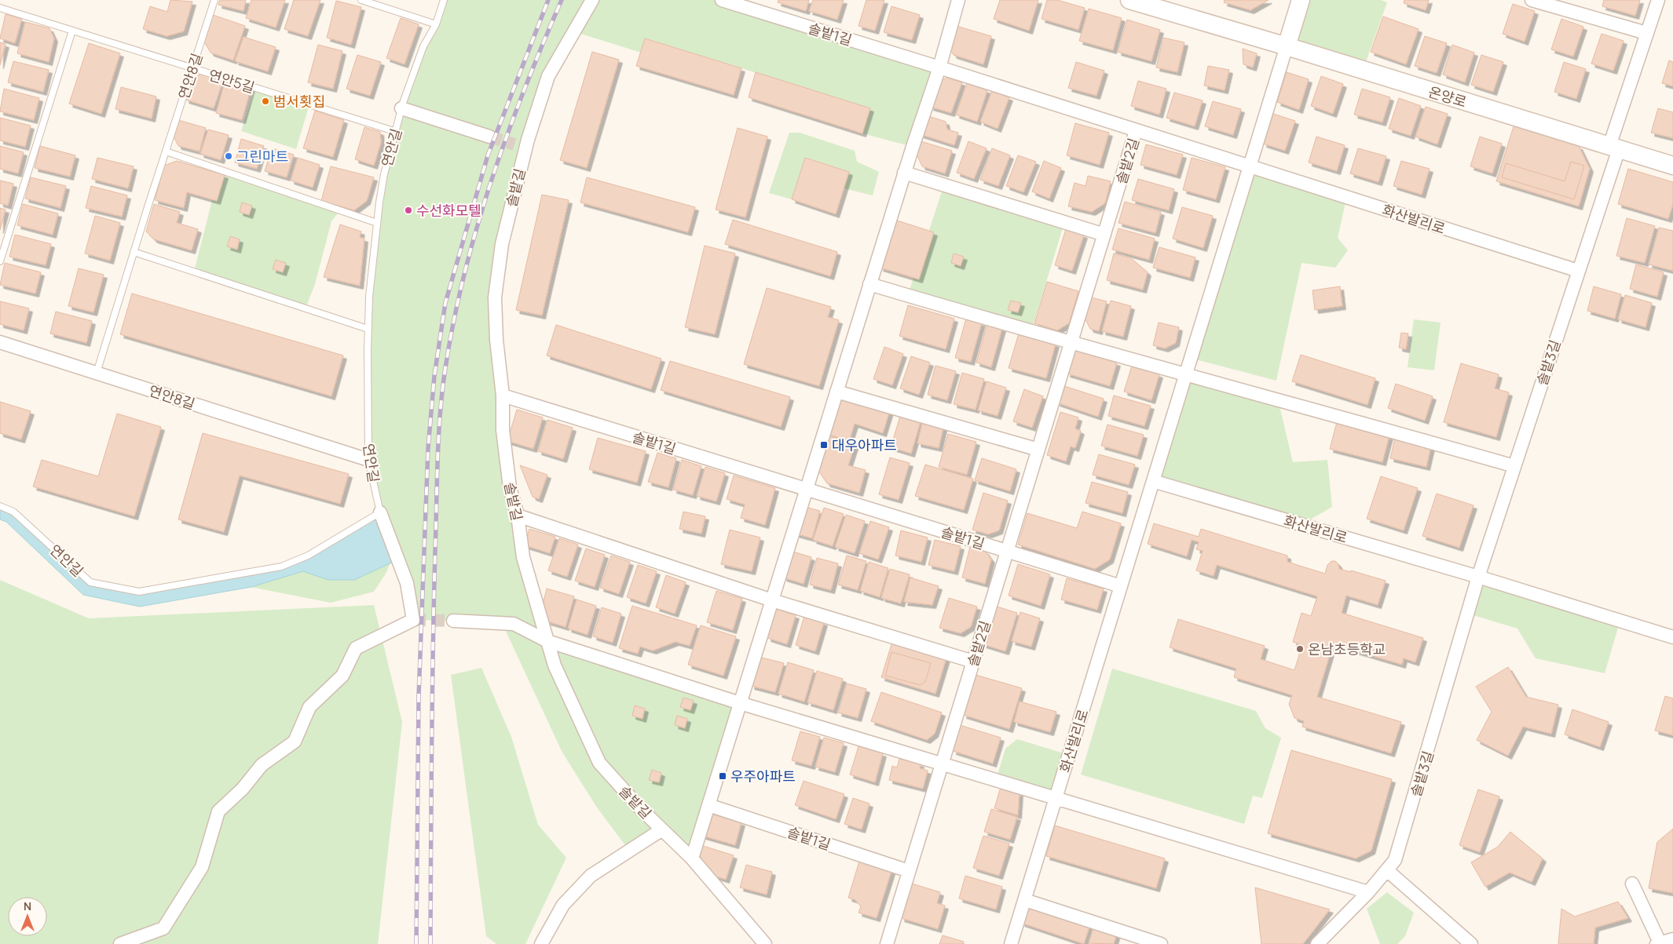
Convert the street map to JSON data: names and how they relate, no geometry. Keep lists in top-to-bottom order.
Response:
{
  "streets": {
    "main road": ["온양로"],
    "street": [
      "솔밭1길",
      "연안8길",
      "솔밭2길",
      "솔밭길",
      "화산발리로",
      "솔밭3길"
    ],
    "lane": ["연안5길", "연안길"]
  },
  "crossings": [
    ["솔밭1길", "솔밭2길"],
    ["솔밭1길", "솔밭길"],
    ["솔밭1길", "화산발리로"],
    ["연안8길", "연안5길"],
    ["연안8길", "연안길"],
    ["연안5길", "연안길"],
    ["온양로", "화산발리로"],
    ["온양로", "솔밭3길"],
    ["화산발리로", "솔밭3길"]
  ],
  "places": {
    "other": [
      "범서횟집",
      "그린마트",
      "수선화모텔",
      "온남초등학교"
    ],
    "transit": ["대우아파트", "우주아파트"]
  },
  "north": "top"
}
